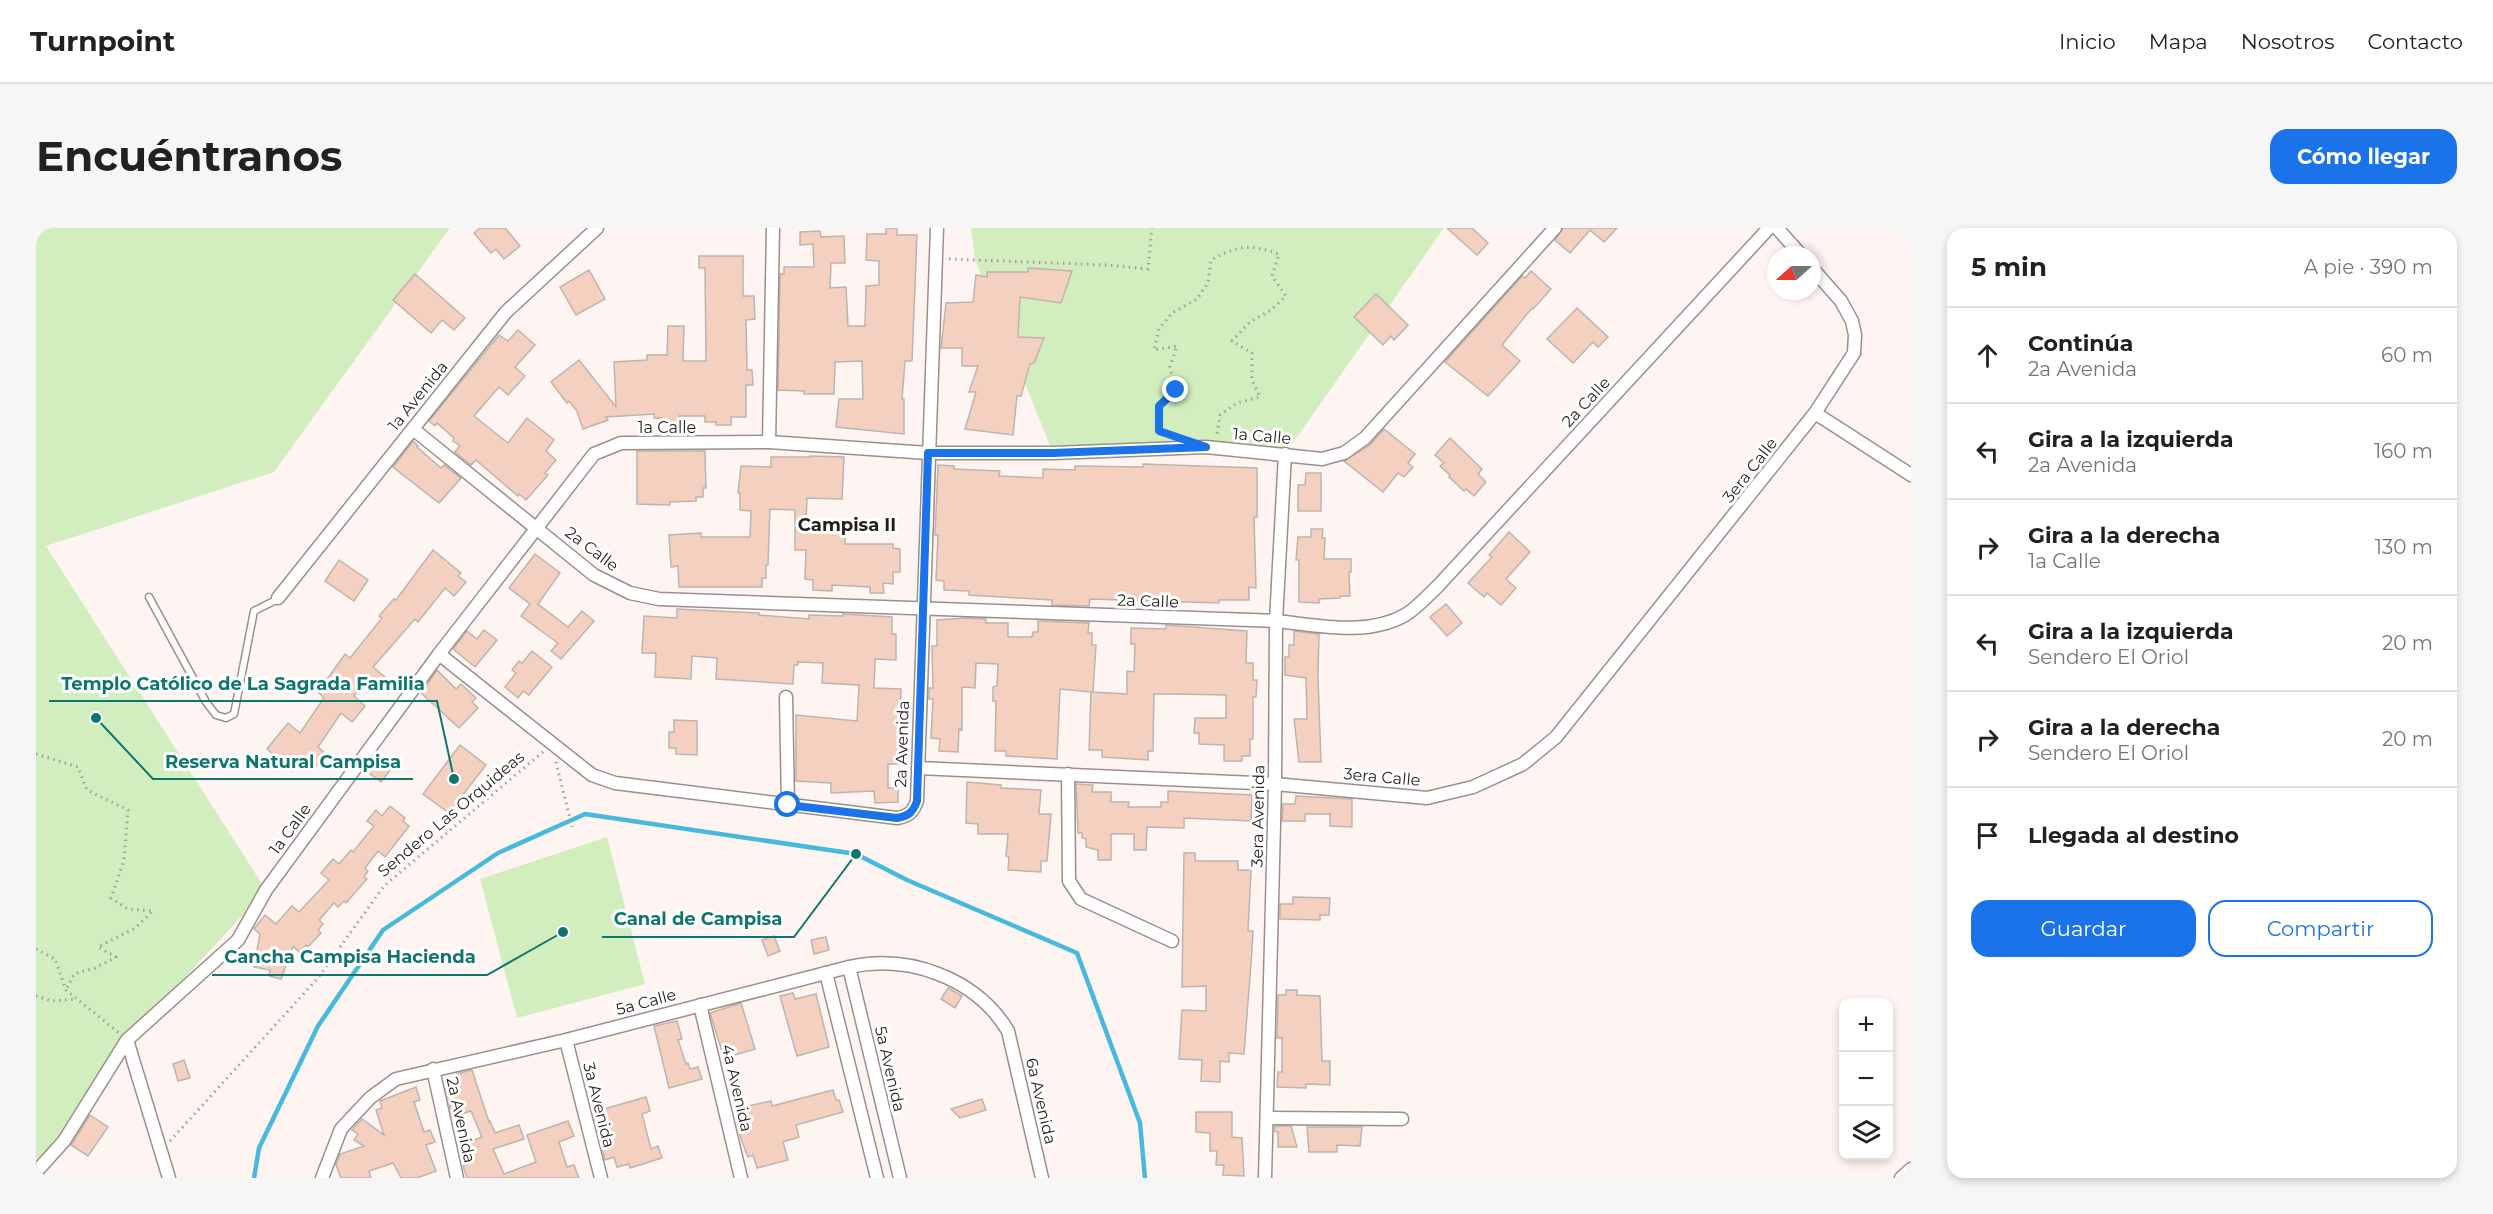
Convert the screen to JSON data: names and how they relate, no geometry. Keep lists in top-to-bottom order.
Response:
{
  "streets": {
    "street": [
      "1a Avenida",
      "2a Calle",
      "1a Calle",
      "3era Calle",
      "2a Avenida",
      "3era Avenida",
      "5a Calle",
      "5a Avenida",
      "4a Avenida",
      "6a Avenida",
      "3a Avenida"
    ],
    "path": ["Sendero Las Orquideas"]
  },
  "crossings": [
    ["1a Avenida", "2a Calle"],
    ["2a Calle", "1a Calle"],
    ["2a Calle", "2a Avenida"],
    ["2a Calle", "3era Avenida"],
    ["1a Calle", "2a Avenida"],
    ["1a Calle", "3era Avenida"],
    ["3era Calle", "2a Avenida"],
    ["3era Calle", "3era Avenida"],
    ["2a Avenida", "Sendero Las Orquideas"],
    ["2a Avenida", "5a Calle"],
    ["5a Calle", "5a Avenida"],
    ["5a Calle", "4a Avenida"],
    ["5a Calle", "6a Avenida"],
    ["5a Calle", "3a Avenida"]
  ],
  "districts": ["Campisa II"],
  "places": [
    "Reserva Natural Campisa",
    "Templo Católico de La Sagrada Familia",
    "Canal de Campisa",
    "Cancha Campisa Hacienda"
  ],
  "north": "left",
  "page": {
    "header": "Turnpoint",
    "nav": [
      "Inicio",
      "Mapa",
      "Nosotros",
      "Contacto"
    ],
    "buttons": [
      "Cómo llegar",
      ["Guardar", "Compartir"]
    ],
    "title": "Encuéntranos",
    "heading": ["5 min", "A pie · 390 m"],
    "list": [
      ["Continúa", "2a Avenida", "60 m"],
      ["Gira a la izquierda", "2a Avenida", "160 m"],
      ["Gira a la derecha", "1a Calle", "130 m"],
      ["Gira a la izquierda", "Sendero El Oriol", "20 m"],
      ["Gira a la derecha", "Sendero El Oriol", "20 m"],
      "Llegada al destino"
    ],
    "map_buttons": ["+", "−"]
  }
}
